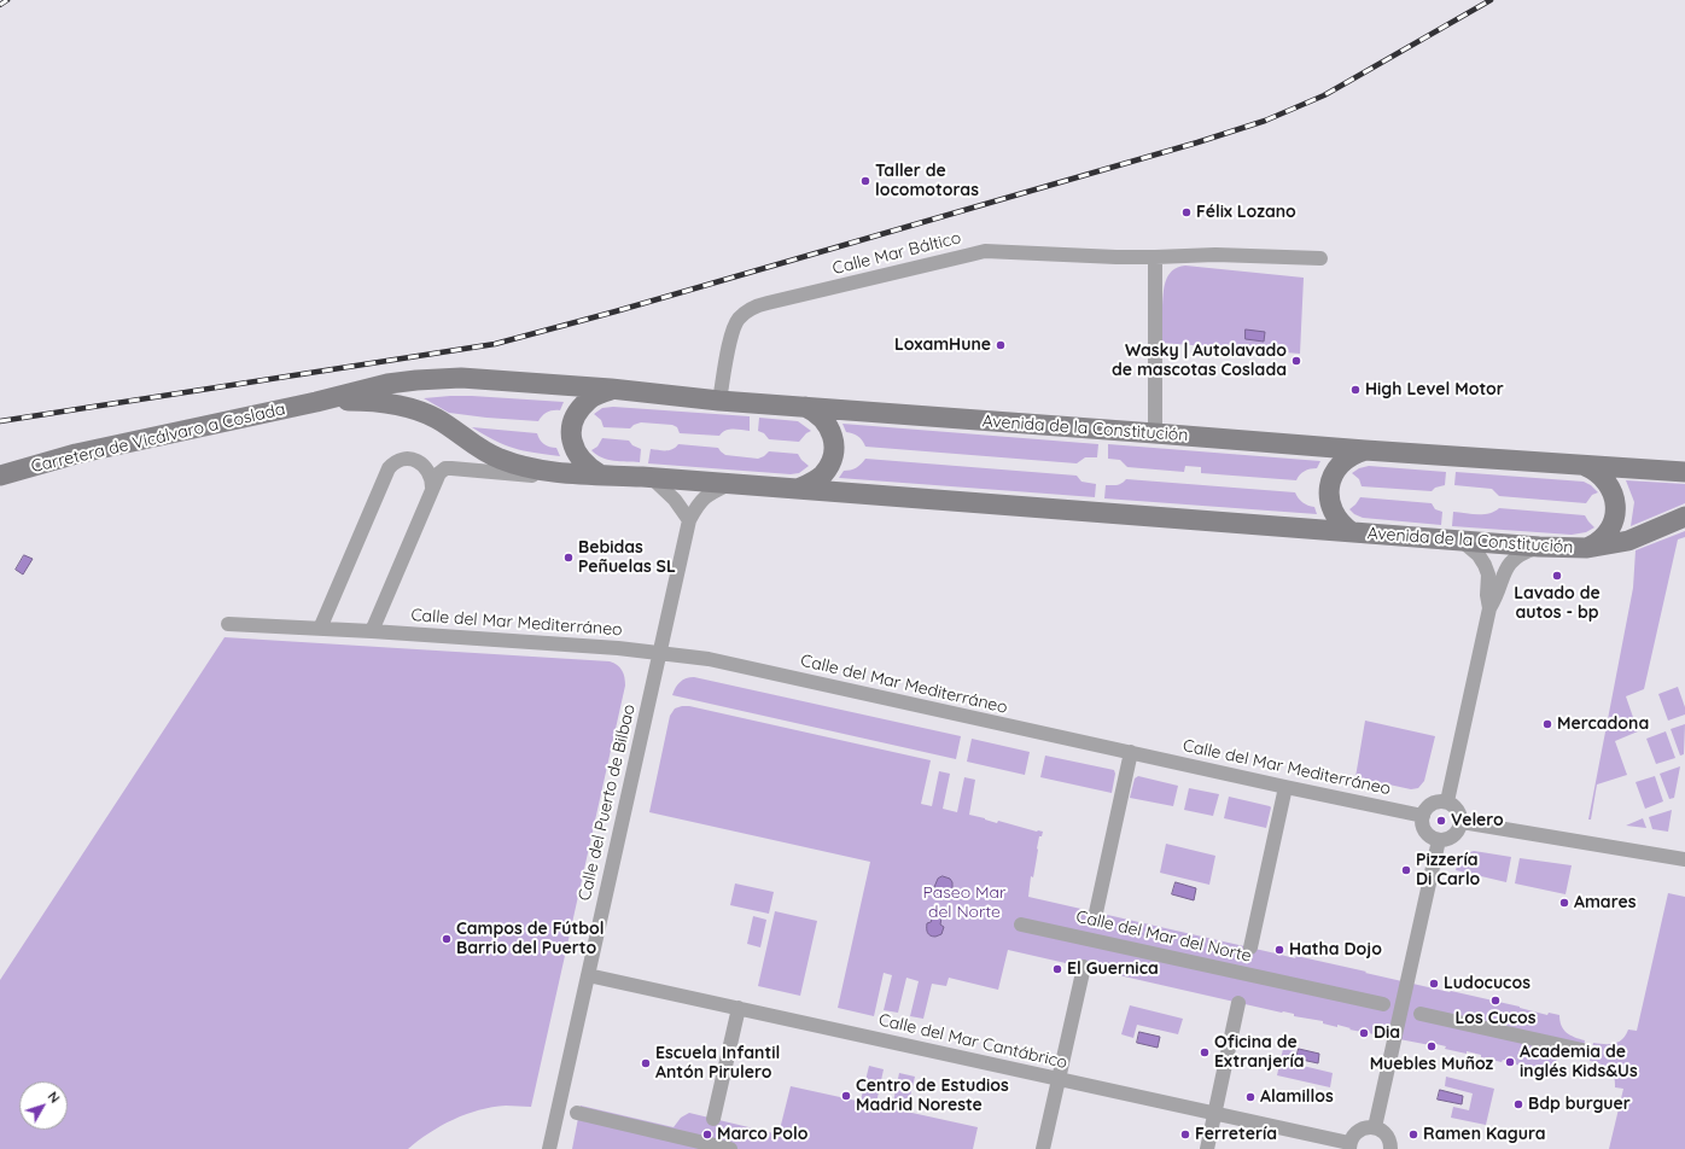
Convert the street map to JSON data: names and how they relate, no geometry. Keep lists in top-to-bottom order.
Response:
{
  "streets": {
    "street": [
      "Calle Mar Báltico",
      "Avenida de la Constitución",
      "Carretera de Vicálvaro a Coslada",
      "Calle del Mar Mediterráneo",
      "Calle del Puerto de Bilbao",
      "Calle del Mar del Norte",
      "Calle del Mar Cantábrico"
    ]
  },
  "crossings": [
    ["Calle Mar Báltico", "Avenida de la Constitución"],
    ["Avenida de la Constitución", "Carretera de Vicálvaro a Coslada"],
    ["Avenida de la Constitución", "Calle del Puerto de Bilbao"],
    ["Calle del Mar Mediterráneo", "Calle del Puerto de Bilbao"],
    ["Calle del Puerto de Bilbao", "Calle del Mar Cantábrico"]
  ],
  "parks": ["Paseo Mar del Norte"],
  "places": [
    "Taller de locomotoras",
    "Félix Lozano",
    "LoxamHune",
    "Wasky | Autolavado de mascotas Coslada",
    "High Level Motor",
    "Bebidas Peñuelas SL",
    "Lavado de autos - bp",
    "Mercadona",
    "Velero",
    "Pizzería Di Carlo",
    "Amares",
    "Campos de Fútbol Barrio del Puerto",
    "Hatha Dojo",
    "El Guernica",
    "Ludocucos",
    "Los Cucos",
    "Dia",
    "Muebles Muñoz",
    "Oficina de Extranjería",
    "Academia de inglés Kids&Us",
    "Escuela Infantil Antón Pirulero",
    "Centro de Estudios Madrid Noreste",
    "Alamillos",
    "Bdp burguer",
    "Marco Polo",
    "Ferretería",
    "Ramen Kagura"
  ],
  "north": "top right"
}
